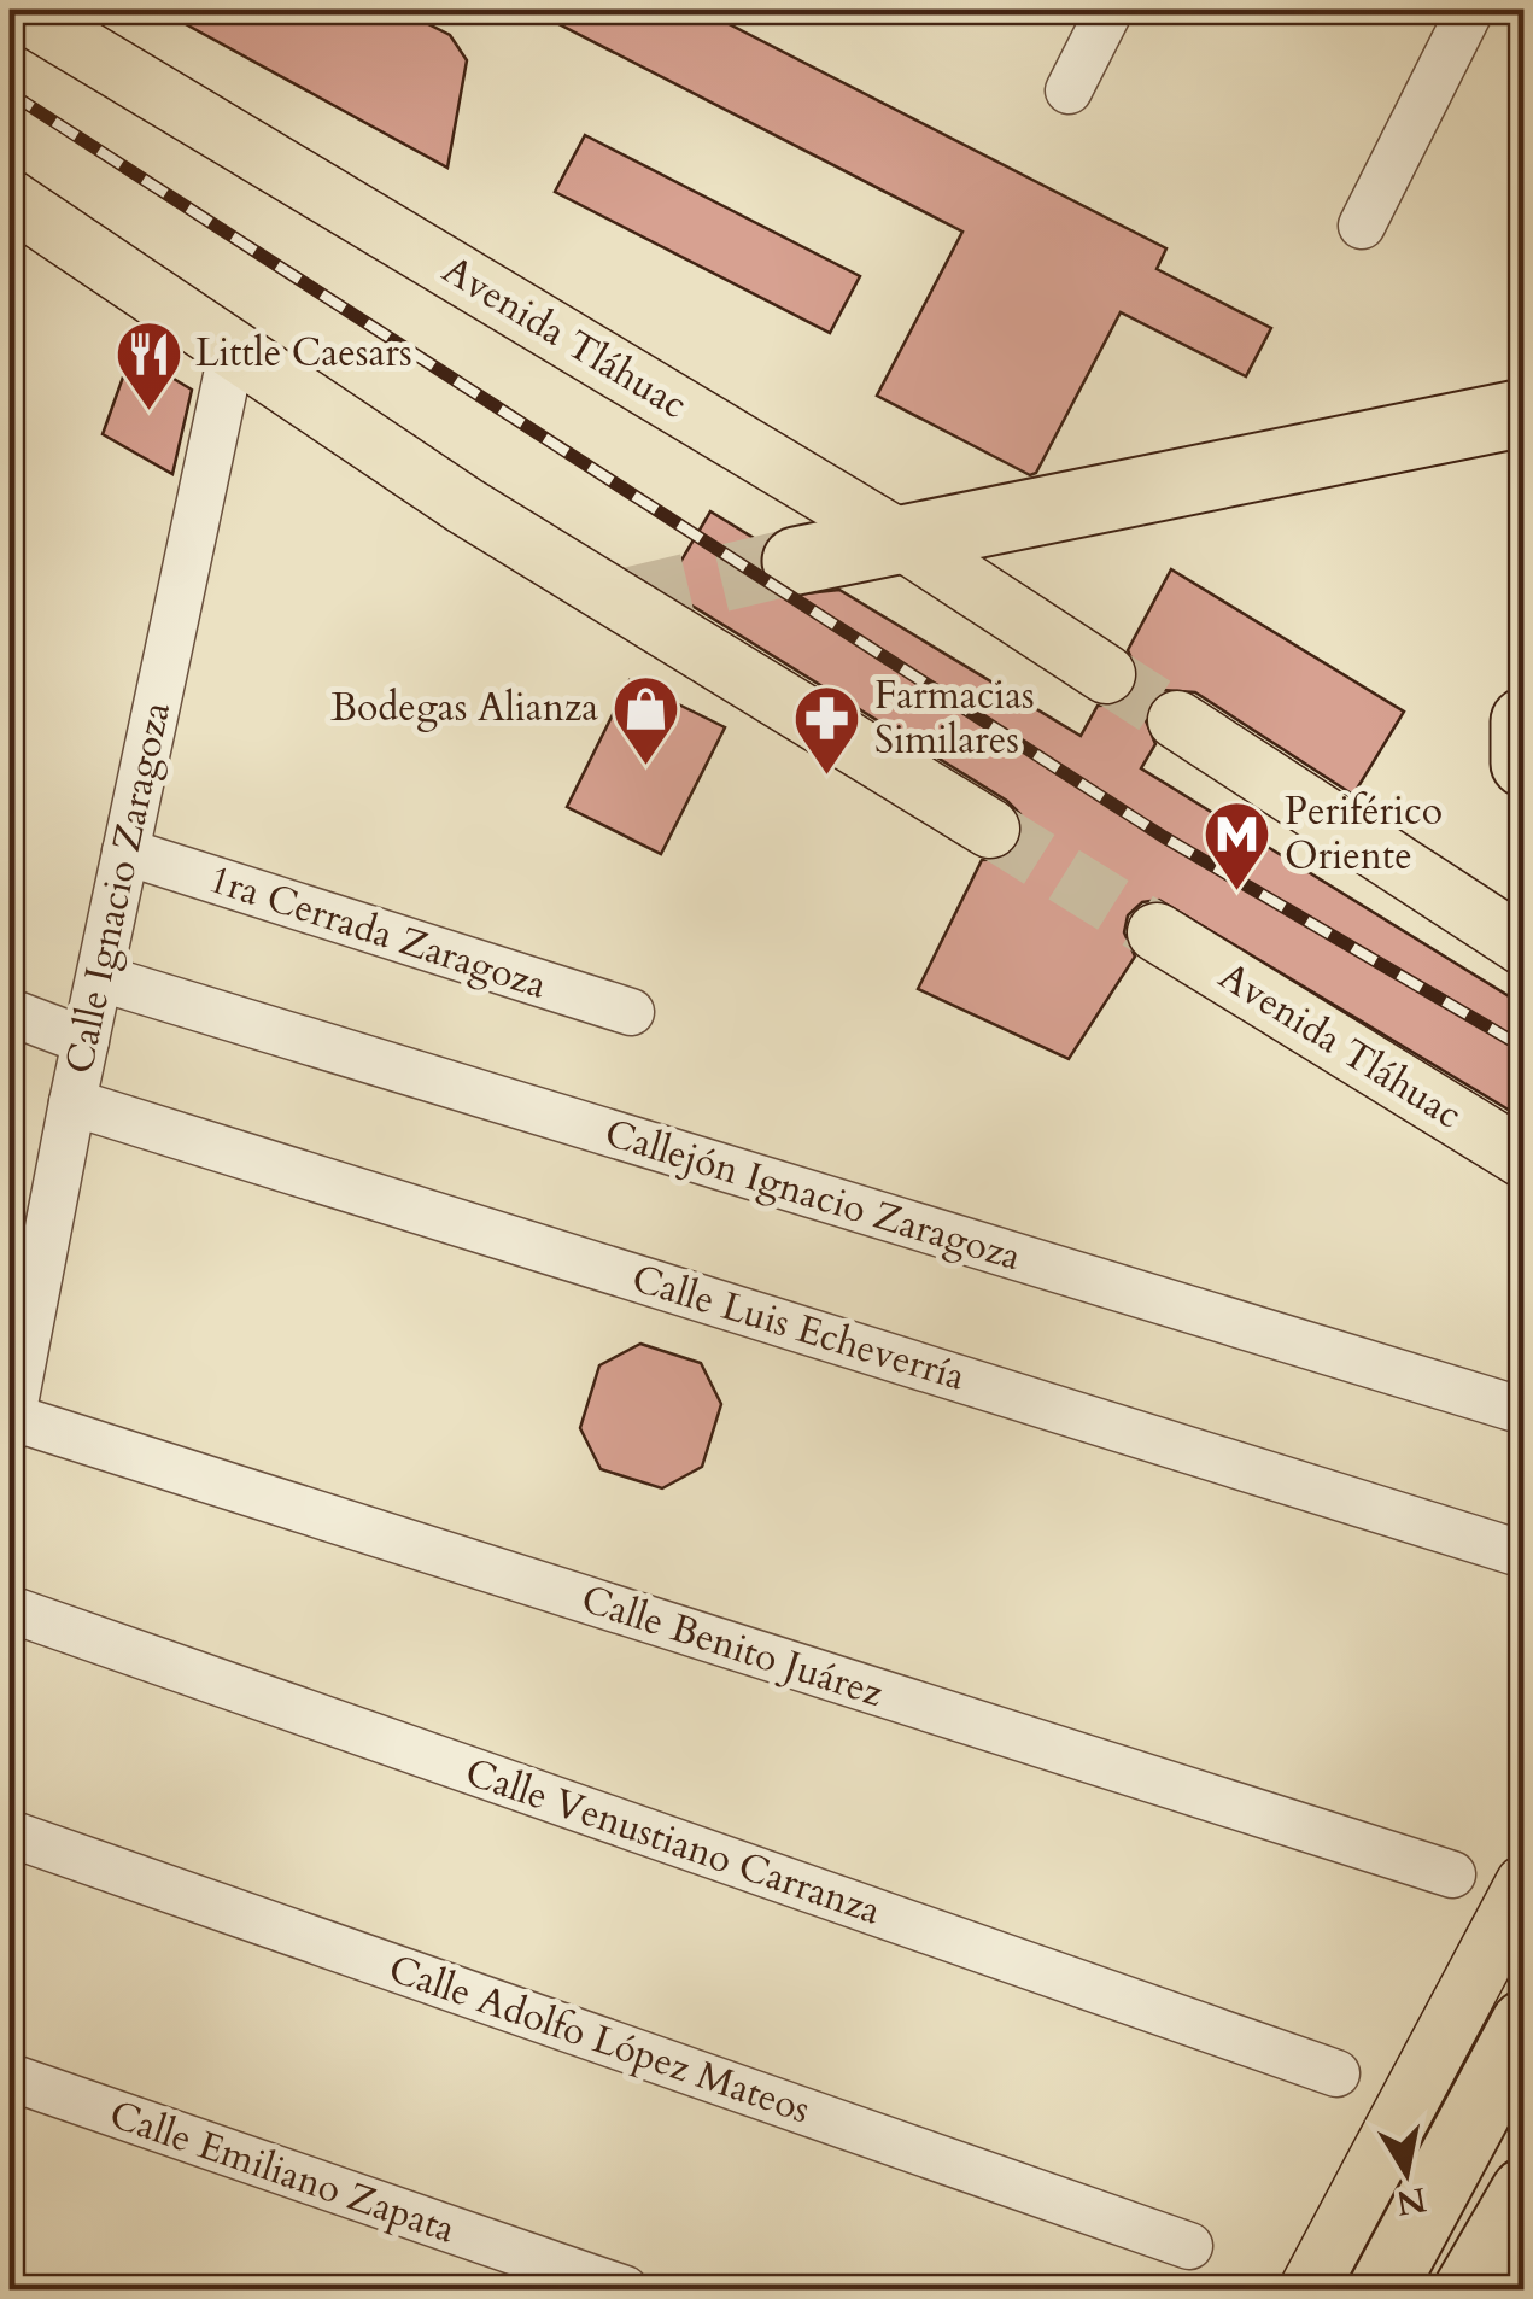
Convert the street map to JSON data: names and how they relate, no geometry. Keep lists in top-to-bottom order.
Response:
{
  "streets": {
    "main road": ["Avenida Tláhuac"],
    "street": [
      "Calle Ignacio Zaragoza",
      "1ra Cerrada Zaragoza",
      "Callejón Ignacio Zaragoza",
      "Calle Luis Echeverría",
      "Calle Benito Juárez",
      "Calle Venustiano Carranza",
      "Calle Adolfo López Mateos",
      "Calle Emiliano Zapata"
    ]
  },
  "crossings": [
    ["Calle Ignacio Zaragoza", "1ra Cerrada Zaragoza"],
    ["Calle Ignacio Zaragoza", "Callejón Ignacio Zaragoza"],
    ["Calle Ignacio Zaragoza", "Calle Luis Echeverría"],
    ["Calle Ignacio Zaragoza", "Calle Benito Juárez"]
  ],
  "places": {
    "restaurant": ["Little Caesars"],
    "shop": ["Bodegas Alianza"],
    "pharmacy": ["Farmacias Similares"],
    "metro station": ["Periférico Oriente"]
  },
  "north": "bottom"
}
